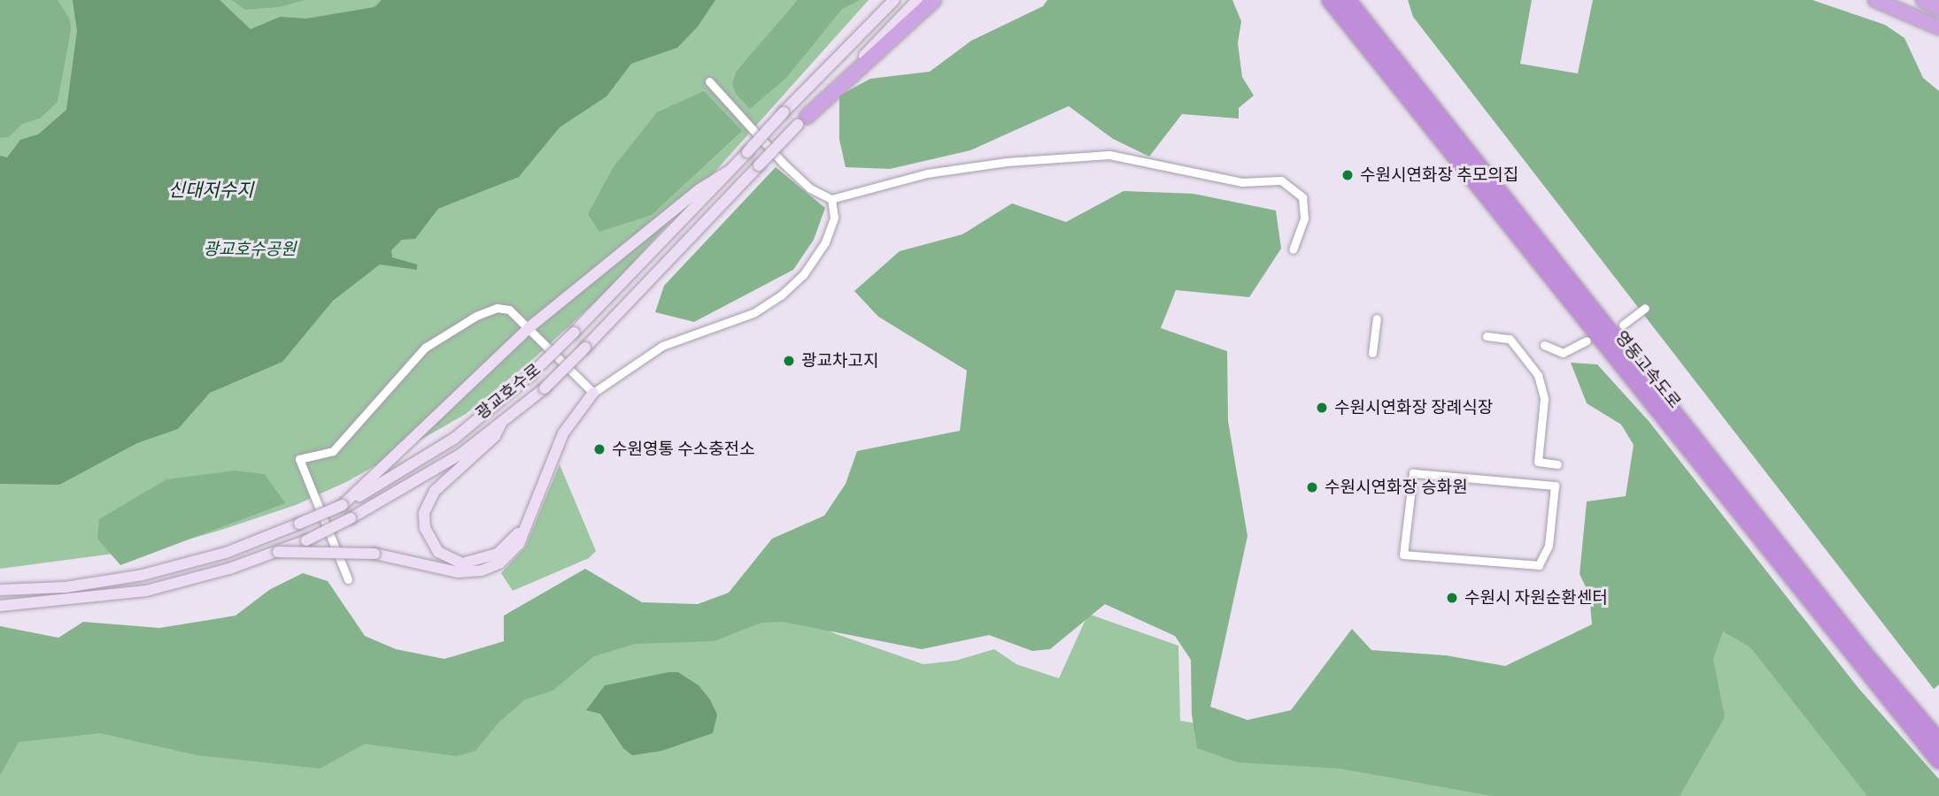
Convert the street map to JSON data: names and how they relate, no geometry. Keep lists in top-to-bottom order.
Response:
{
  "streets": {
    "highway": ["영동고속도로"],
    "main road": ["광교호수로"]
  },
  "water": ["신대저수지"],
  "parks": ["광교호수공원"],
  "places": [
    "수원시연화장 추모의집",
    "광교차고지",
    "수원시연화장 장례식장",
    "수원영통 수소충전소",
    "수원시연화장 승화원",
    "수원시 자원순환센터"
  ]
}
